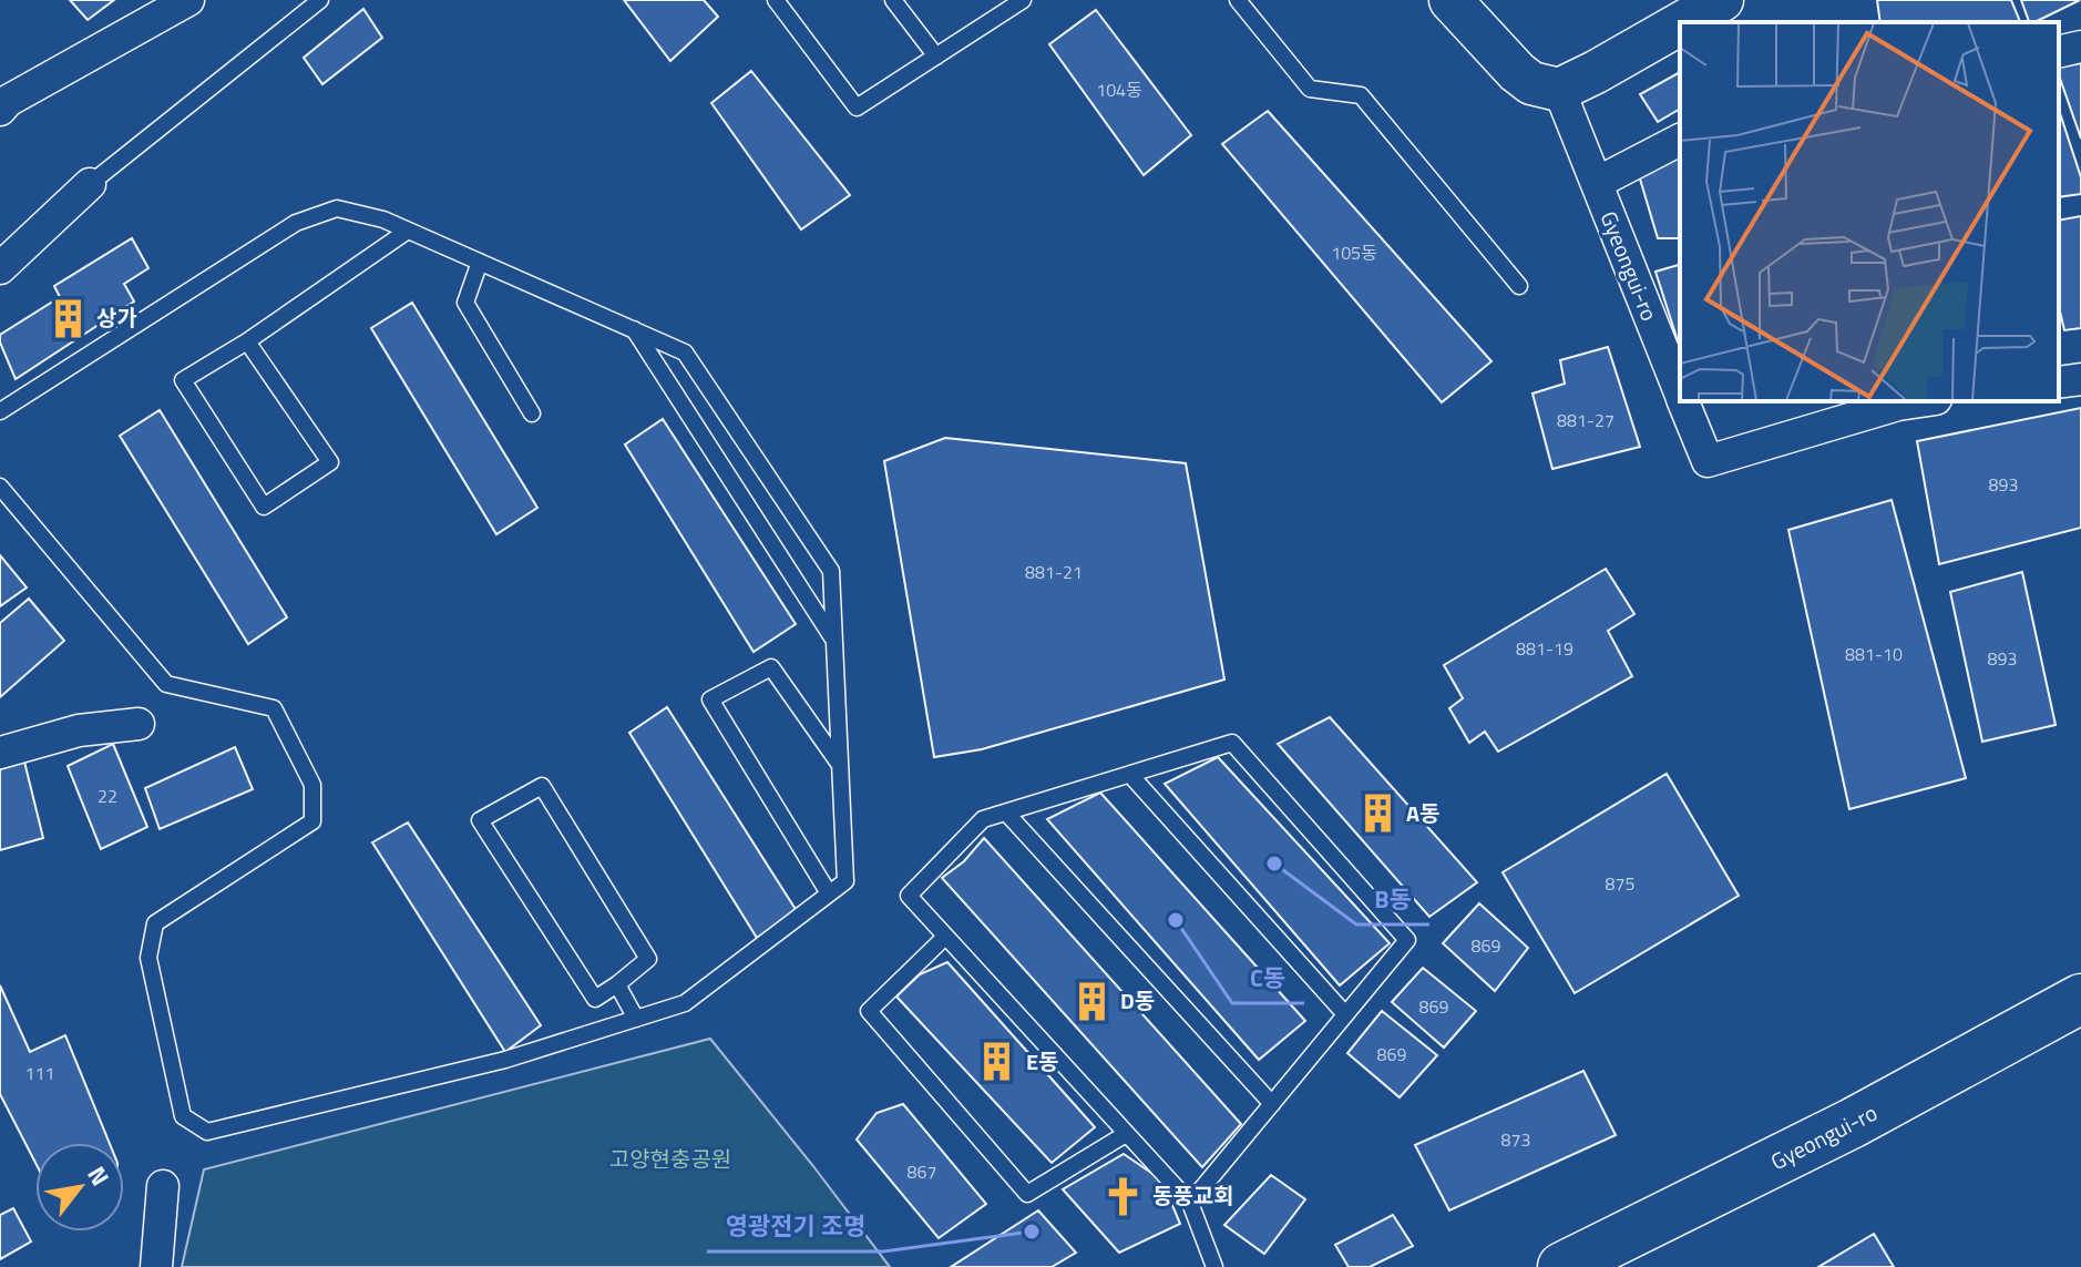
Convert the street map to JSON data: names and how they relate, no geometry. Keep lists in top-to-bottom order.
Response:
{
  "streets": {
    "main road": ["Gyeongui-ro"]
  },
  "parks": ["고양현충공원"],
  "places": {
    "building": [
      "상가",
      "A동",
      "D동",
      "E동"
    ],
    "other": ["B동", "C동", "영광전기 조명"],
    "church": ["동풍교회"]
  },
  "house_numbers": [
    "104동",
    "105동",
    "881-27",
    "893",
    "881-21",
    "881-19",
    "881-10",
    "893",
    "22",
    "875",
    "869",
    "869",
    "869",
    "111",
    "873",
    "867"
  ],
  "north": "top right"
}
